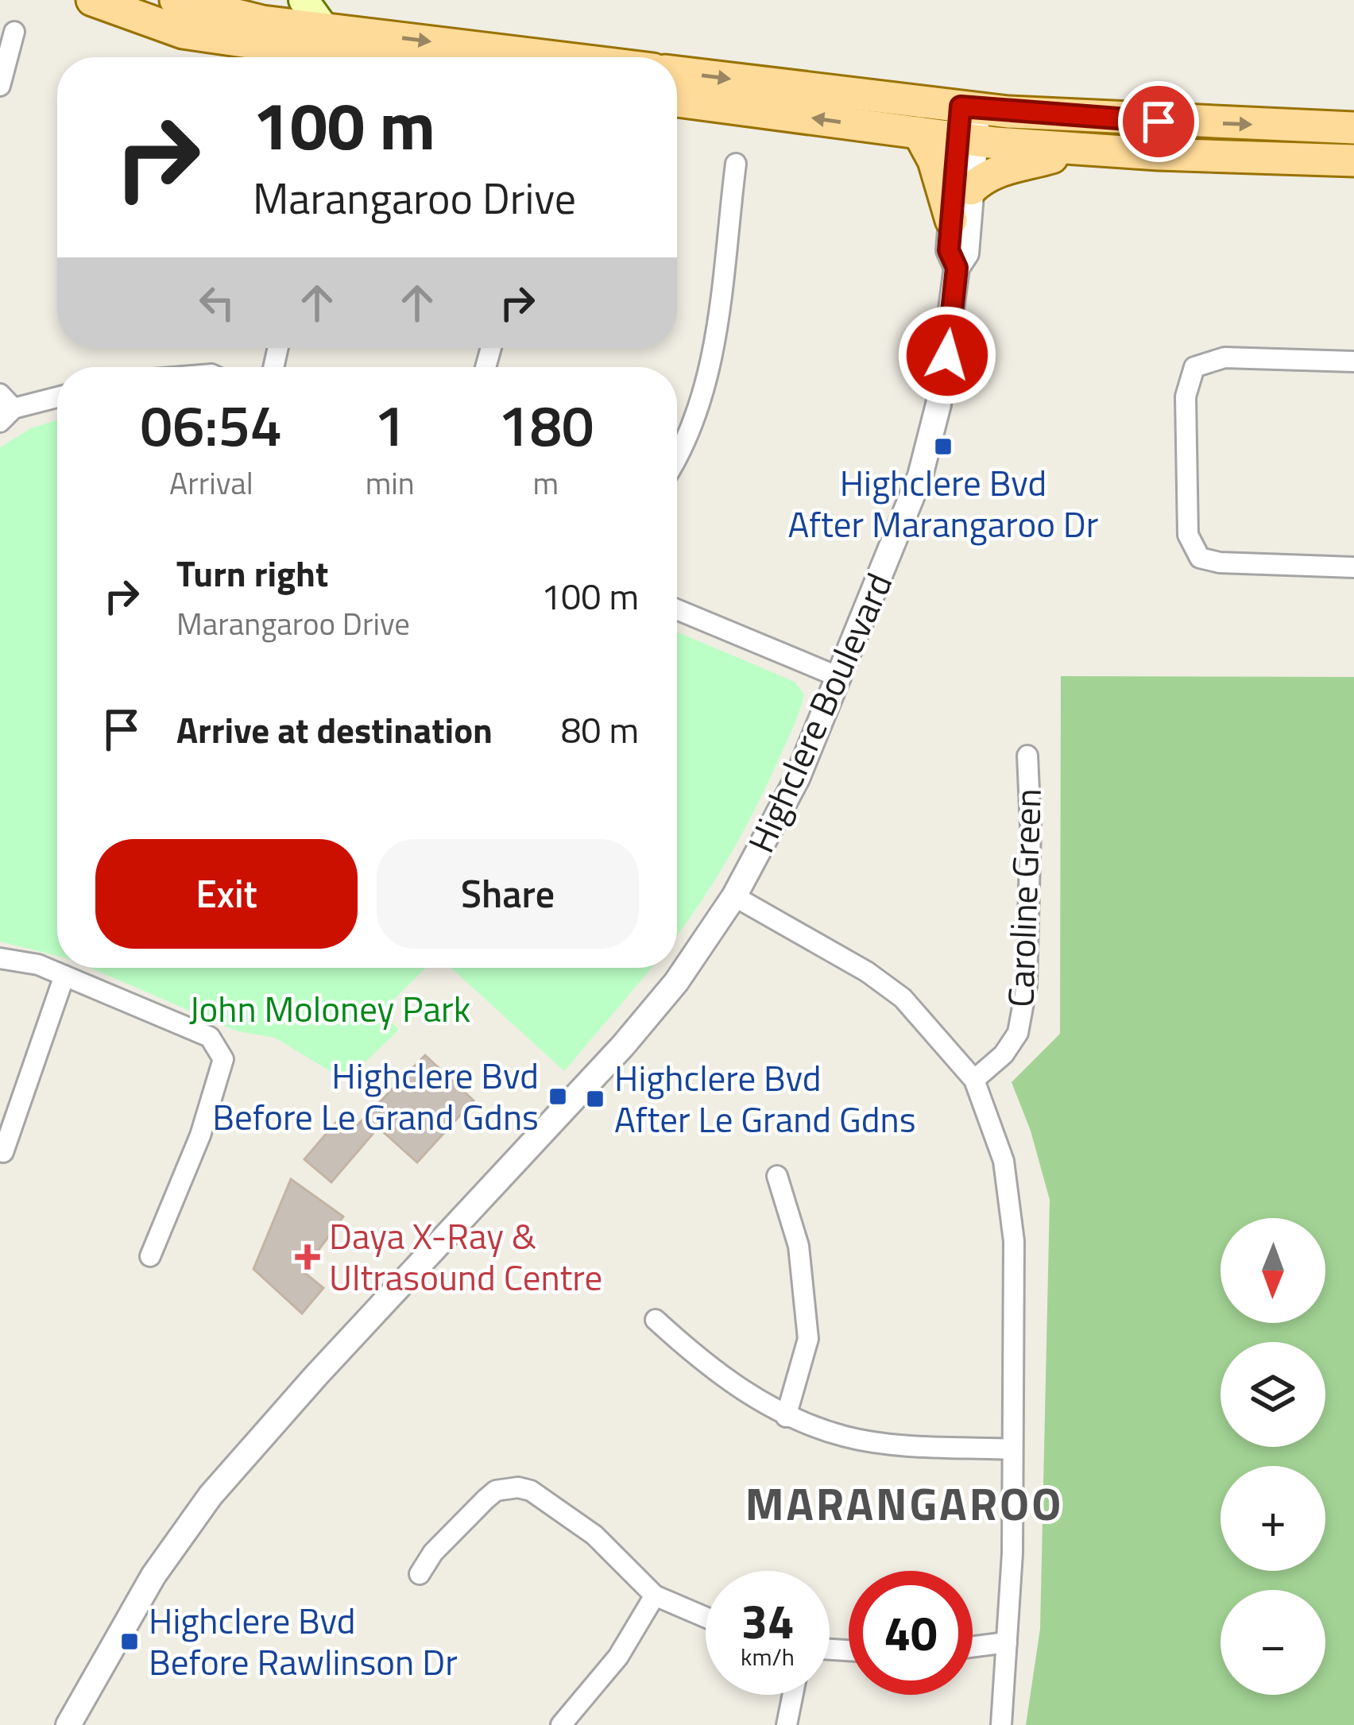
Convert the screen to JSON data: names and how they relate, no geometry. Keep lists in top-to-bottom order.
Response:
{
  "streets": {
    "street": ["Highclere Boulevard", "Caroline Green"]
  },
  "districts": ["MARANGAROO"],
  "parks": ["John Moloney Park"],
  "places": {
    "transit": [
      "Highclere Bvd After Marangaroo Dr",
      "Highclere Bvd Before Le Grand Gdns",
      "Highclere Bvd After Le Grand Gdns",
      "Highclere Bvd Before Rawlinson Dr"
    ],
    "health": ["Daya X-Ray & Ultrasound Centre"]
  },
  "north": "bottom",
  "page": {
    "turn": ["100 m", "Marangaroo Drive"],
    "eta": [
      "06:54",
      "Arrival",
      "1",
      "min",
      "180",
      "m"
    ],
    "list": [
      {
        "name": "Turn right",
        "note": "Marangaroo Drive",
        "value": "100 m"
      },
      {
        "name": "Arrive at destination",
        "value": "80 m"
      }
    ],
    "buttons": ["Exit", "Share"],
    "map_buttons": ["+", "−"],
    "speed": "34 km/h",
    "limit": "40"
  }
}
